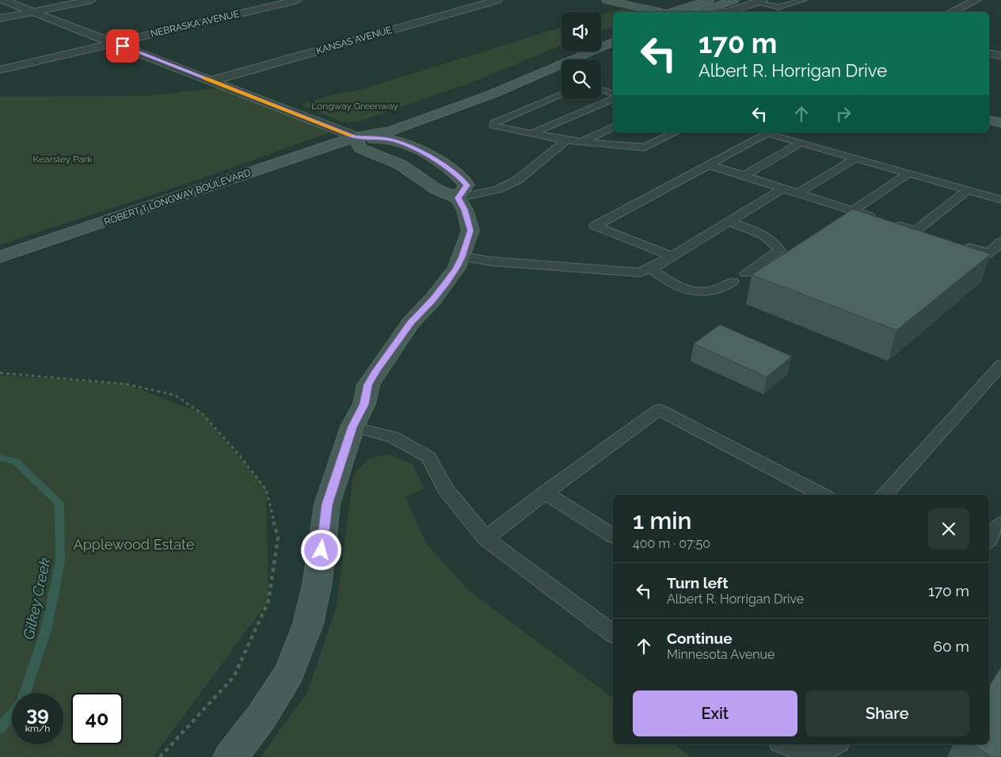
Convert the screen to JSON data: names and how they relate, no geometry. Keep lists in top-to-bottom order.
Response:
{
  "streets": {
    "street": ["NEBRASKA AVENUE", "KANSAS AVENUE", "ROBERT T LONGWAY BOULEVARD"]
  },
  "water": ["Gilkey Creek"],
  "parks": ["Longway Greenway", "Kearsley Park", "Applewood Estate"],
  "page": {
    "turn": ["170 m", "Albert R. Horrigan Drive"],
    "heading": ["1 min", "400 m · 07:50"],
    "list": [
      {
        "name": "Turn left",
        "note": "Albert R. Horrigan Drive",
        "value": "170 m"
      },
      {
        "name": "Continue",
        "note": "Minnesota Avenue",
        "value": "60 m"
      }
    ],
    "buttons": ["Exit", "Share"],
    "speed": "39 km/h",
    "limit": "40"
  }
}
